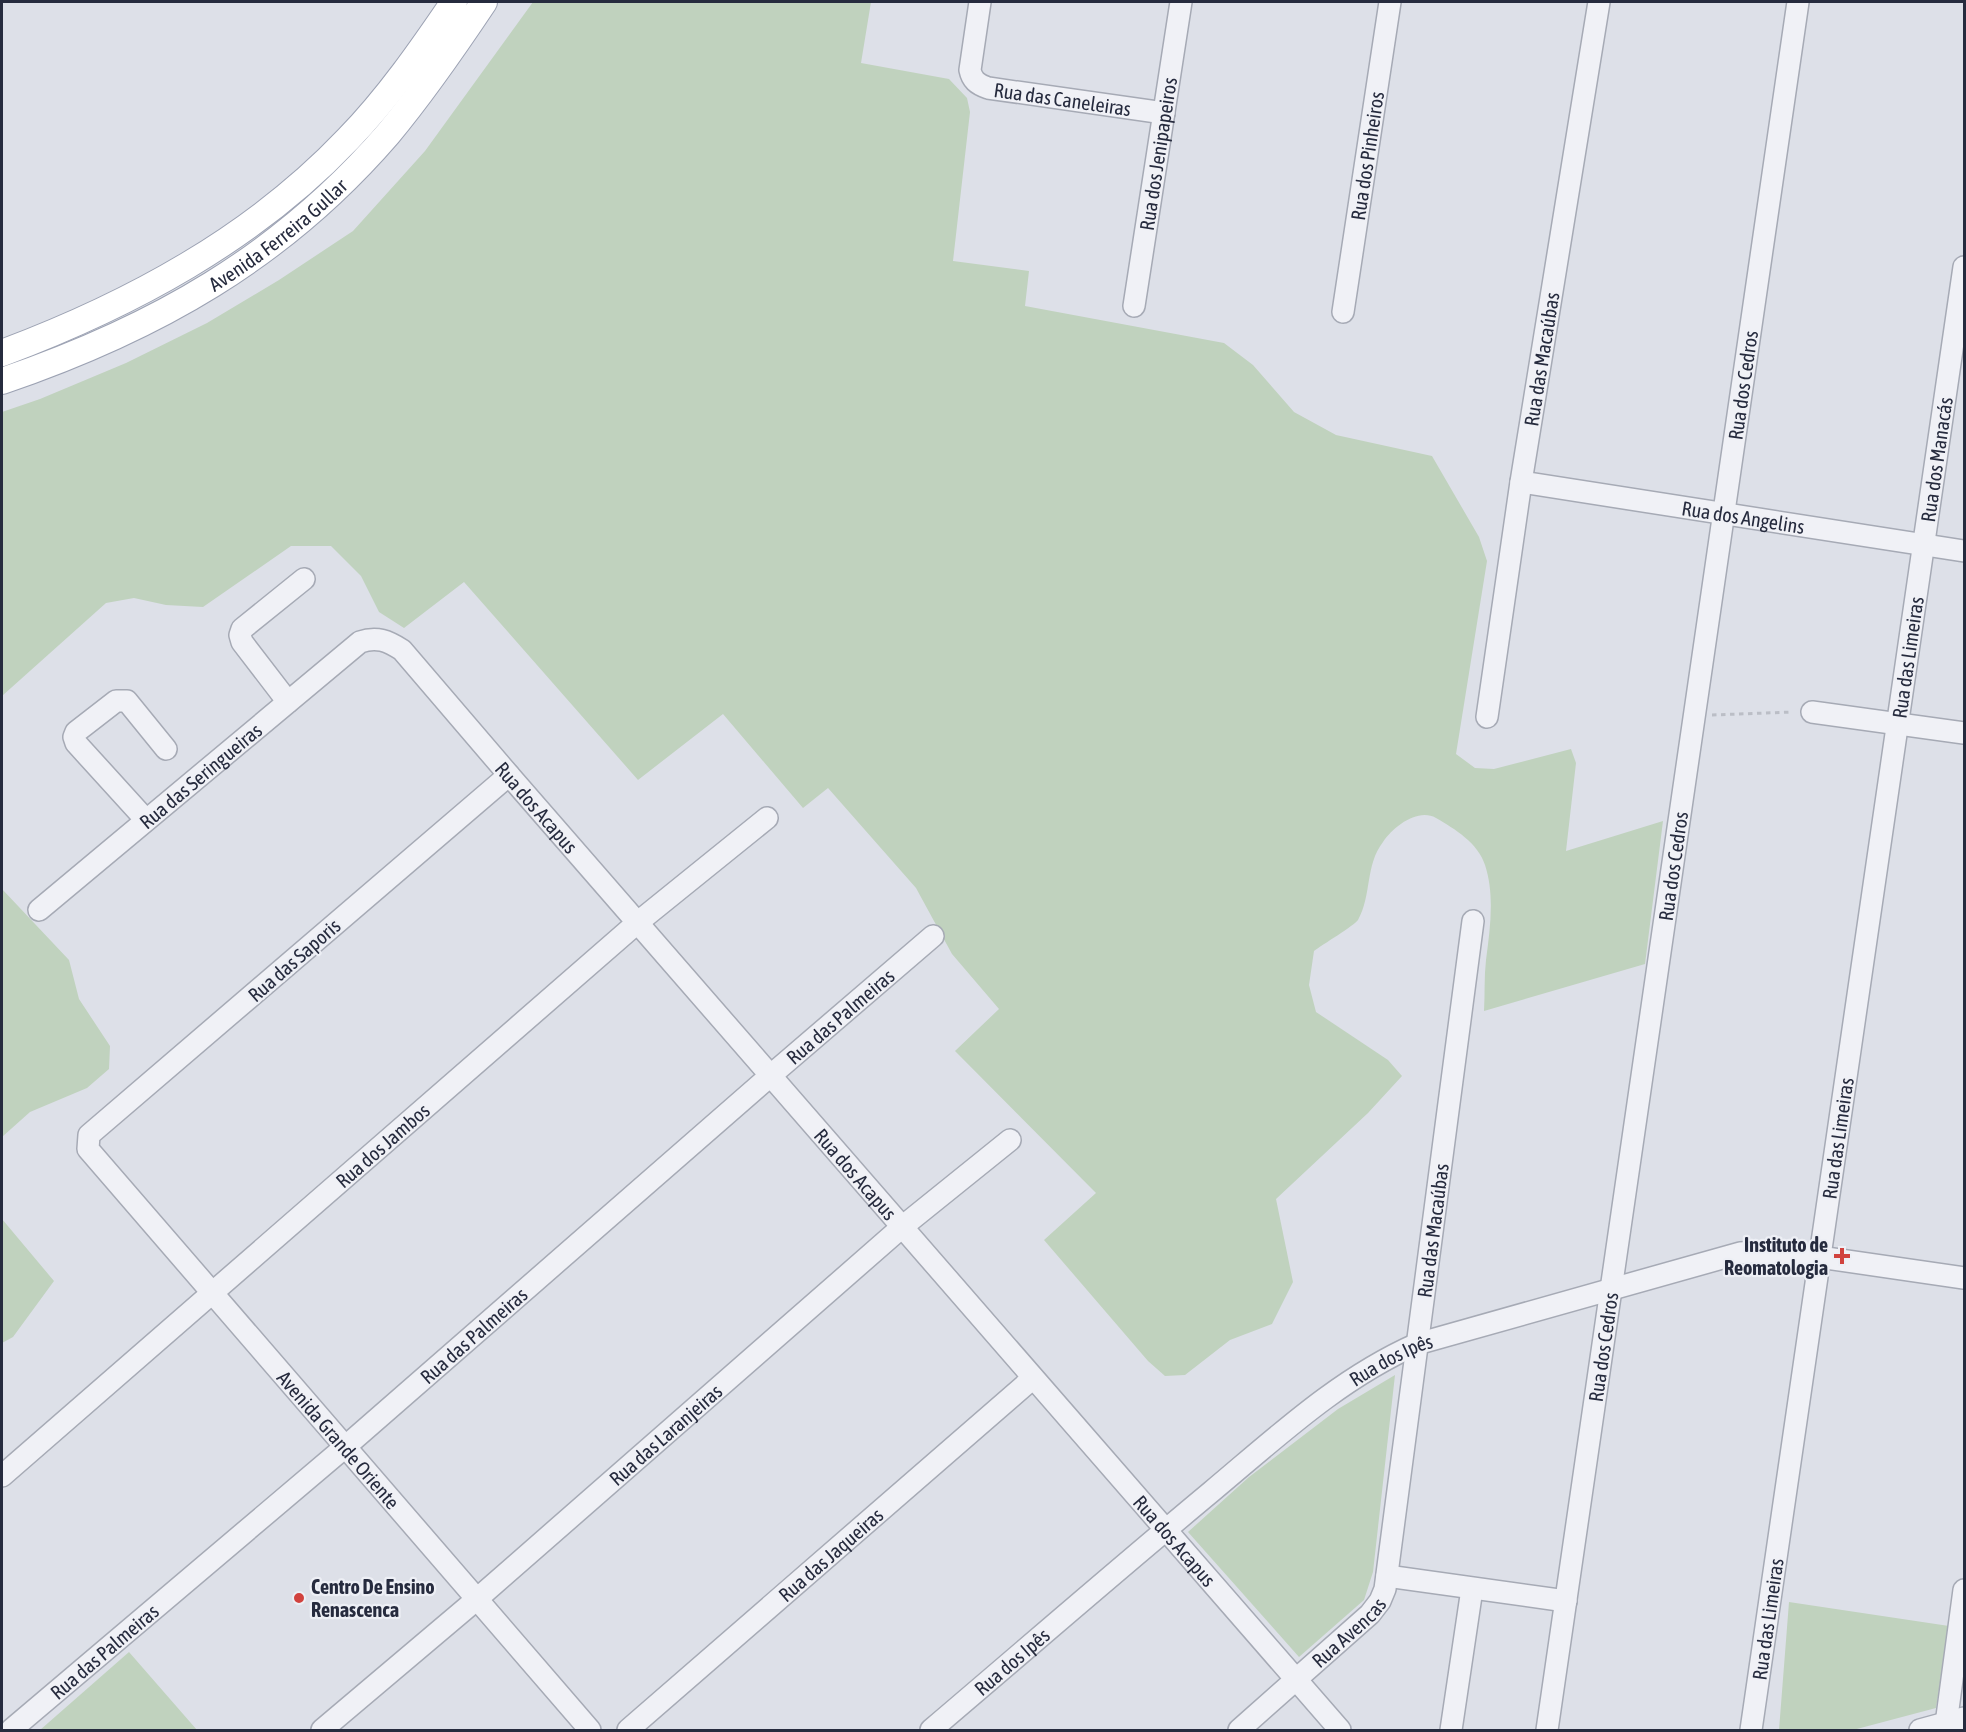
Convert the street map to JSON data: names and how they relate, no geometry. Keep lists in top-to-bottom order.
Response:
{
  "streets": {
    "main road": ["Avenida Ferreira Gullar"],
    "street": [
      "Rua das Caneleiras",
      "Rua dos Jenipapeiros",
      "Rua dos Pinheiros",
      "Rua das Macaúbas",
      "Rua dos Cedros",
      "Rua dos Manacás",
      "Rua dos Angelins",
      "Rua das Limeiras",
      "Rua das Seringueiras",
      "Rua dos Acapus",
      "Rua das Saporis",
      "Rua das Palmeiras",
      "Rua dos Jambos",
      "Rua dos Ipês",
      "Rua das Laranjeiras",
      "Avenida Grande Oriente",
      "Rua das Jaqueiras",
      "Rua Avencas"
    ]
  },
  "crossings": [
    ["Rua das Caneleiras", "Rua dos Jenipapeiros"],
    ["Rua das Macaúbas", "Rua dos Angelins"],
    ["Rua das Macaúbas", "Rua dos Ipês"],
    ["Rua das Macaúbas", "Rua Avencas"],
    ["Rua dos Cedros", "Rua dos Angelins"],
    ["Rua dos Cedros", "Rua dos Ipês"],
    ["Rua dos Manacás", "Rua dos Angelins"],
    ["Rua dos Manacás", "Rua das Limeiras"],
    ["Rua dos Angelins", "Rua das Limeiras"],
    ["Rua das Limeiras", "Rua dos Ipês"],
    ["Rua das Seringueiras", "Rua dos Acapus"],
    ["Rua dos Acapus", "Rua das Saporis"],
    ["Rua dos Acapus", "Rua das Palmeiras"],
    ["Rua dos Acapus", "Rua dos Jambos"],
    ["Rua dos Acapus", "Rua dos Ipês"],
    ["Rua dos Acapus", "Rua das Laranjeiras"],
    ["Rua dos Acapus", "Rua das Jaqueiras"],
    ["Rua dos Acapus", "Rua Avencas"],
    ["Rua das Saporis", "Avenida Grande Oriente"],
    ["Rua das Palmeiras", "Avenida Grande Oriente"],
    ["Rua dos Jambos", "Avenida Grande Oriente"],
    ["Rua das Laranjeiras", "Avenida Grande Oriente"]
  ],
  "places": {
    "health": ["Instituto de Reomatologia"],
    "other": ["Centro De Ensino Renascenca"]
  }
}
